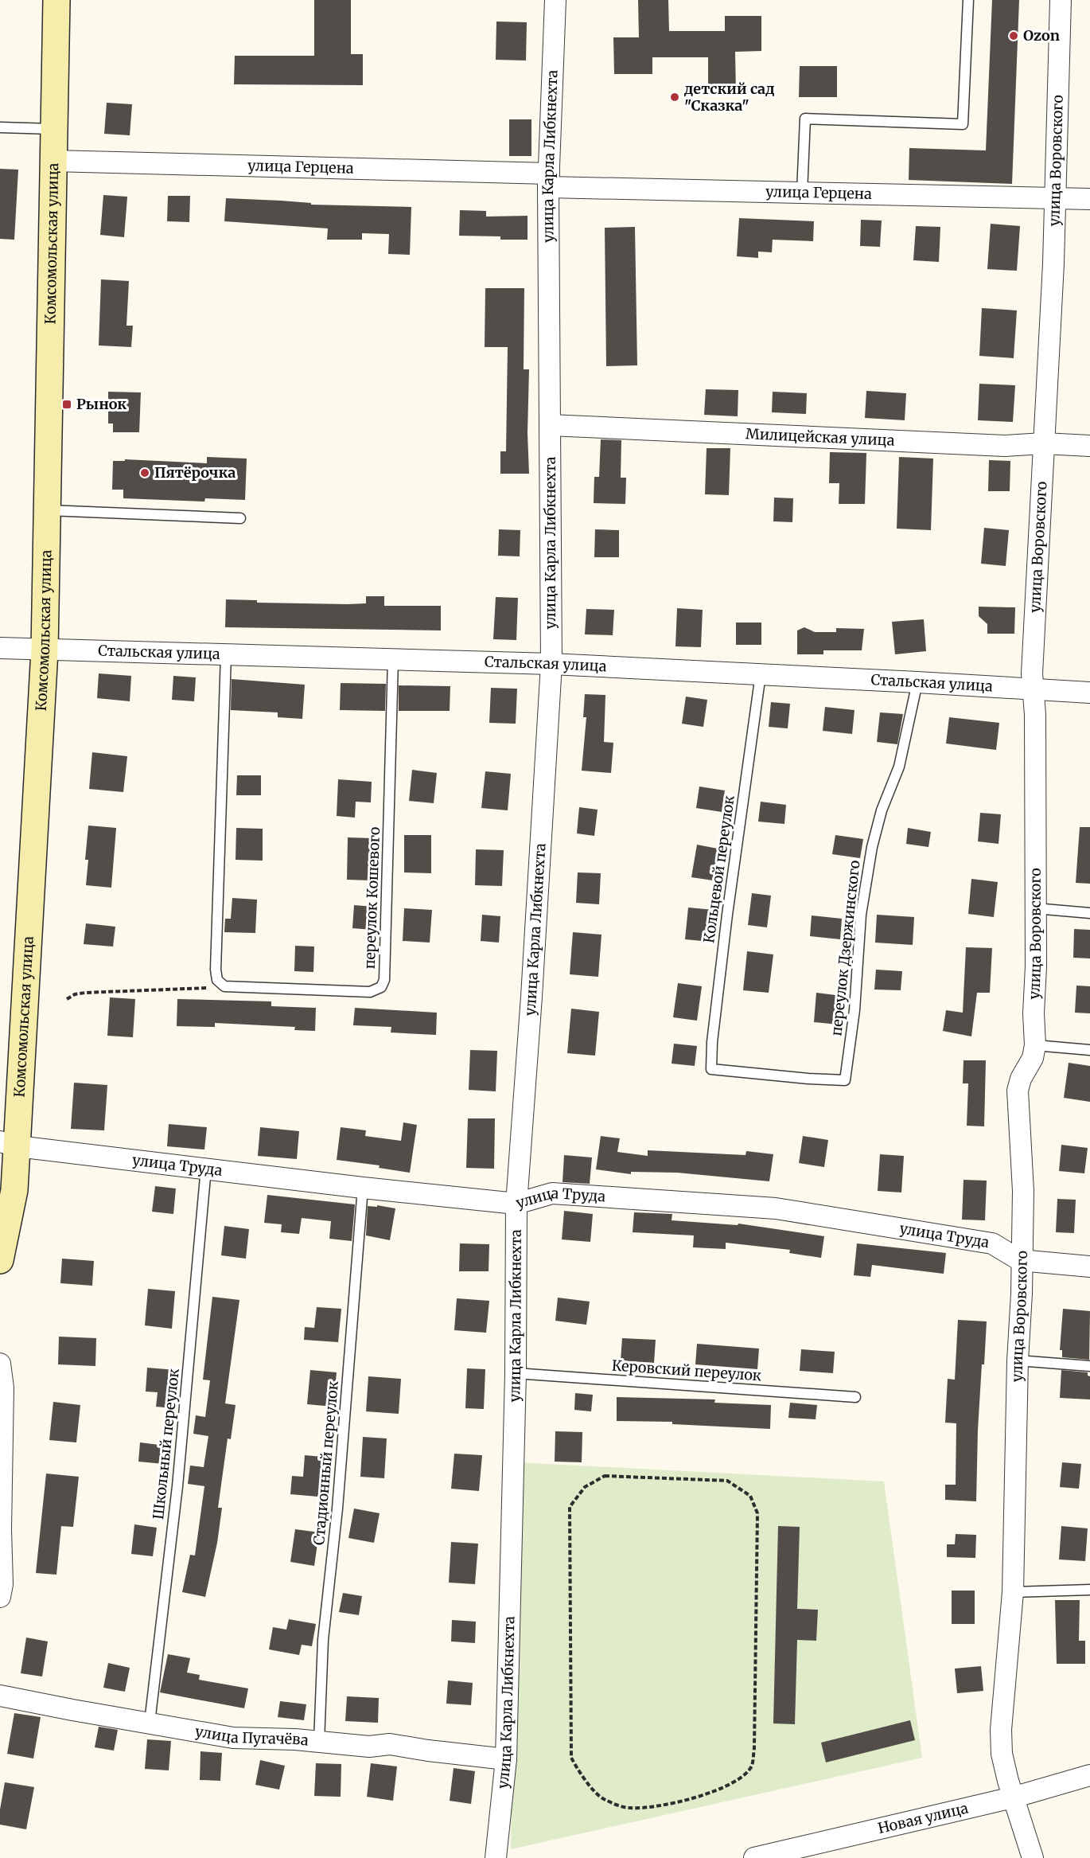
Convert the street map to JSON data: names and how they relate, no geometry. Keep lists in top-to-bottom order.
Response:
{
  "streets": {
    "main road": ["Комсомольская улица"],
    "street": [
      "улица Карла Либкнехта",
      "улица Воровского",
      "улица Герцена",
      "Милицейская улица",
      "Стальская улица",
      "улица Труда",
      "улица Пугачёва",
      "Новая улица"
    ],
    "lane": [
      "Кольцевой переулок",
      "переулок Кошевого",
      "переулок Дзержинского",
      "Керовский переулок",
      "Школьный переулок",
      "Стадионный переулок"
    ]
  },
  "crossings": [
    ["улица Карла Либкнехта", "улица Герцена"],
    ["улица Карла Либкнехта", "Милицейская улица"],
    ["улица Карла Либкнехта", "Стальская улица"],
    ["улица Карла Либкнехта", "улица Труда"],
    ["улица Карла Либкнехта", "Керовский переулок"],
    ["улица Карла Либкнехта", "улица Пугачёва"],
    ["улица Воровского", "улица Герцена"],
    ["улица Воровского", "Милицейская улица"],
    ["улица Воровского", "Стальская улица"],
    ["улица Воровского", "улица Труда"],
    ["улица Воровского", "Новая улица"],
    ["улица Герцена", "Комсомольская улица"],
    ["Комсомольская улица", "Стальская улица"],
    ["Комсомольская улица", "улица Труда"],
    ["Стальская улица", "Кольцевой переулок"],
    ["Стальская улица", "переулок Кошевого"],
    ["Стальская улица", "переулок Дзержинского"],
    ["Кольцевой переулок", "переулок Дзержинского"],
    ["улица Труда", "Школьный переулок"],
    ["улица Труда", "Стадионный переулок"],
    ["Школьный переулок", "улица Пугачёва"],
    ["Стадионный переулок", "улица Пугачёва"]
  ],
  "places": {
    "other": ["Ozon", "детский сад \"Сказка\"", "Пятёрочка"],
    "transit": ["Рынок"]
  }
}
